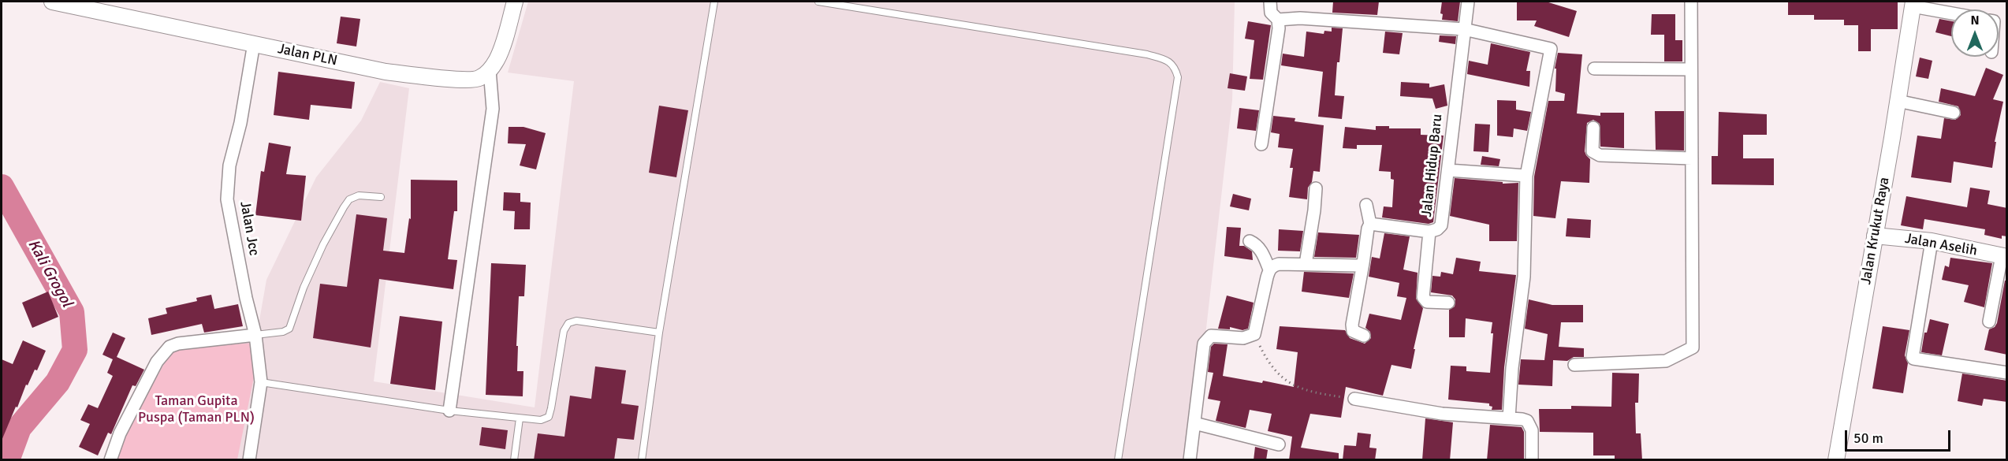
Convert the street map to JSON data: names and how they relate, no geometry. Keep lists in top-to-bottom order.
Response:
{
  "streets": {
    "street": [
      "Jalan PLN",
      "Jalan Hidup Baru",
      "Jalan Jcc",
      "Jalan Krukut Raya",
      "Jalan Aselih"
    ]
  },
  "crossings": [
    ["Jalan PLN", "Jalan Jcc"],
    ["Jalan Krukut Raya", "Jalan Aselih"]
  ],
  "water": ["Kali Grogol"],
  "parks": ["Taman Gupita Puspa (Taman PLN)"],
  "scale_bar": "50 m",
  "north": "top"
}
